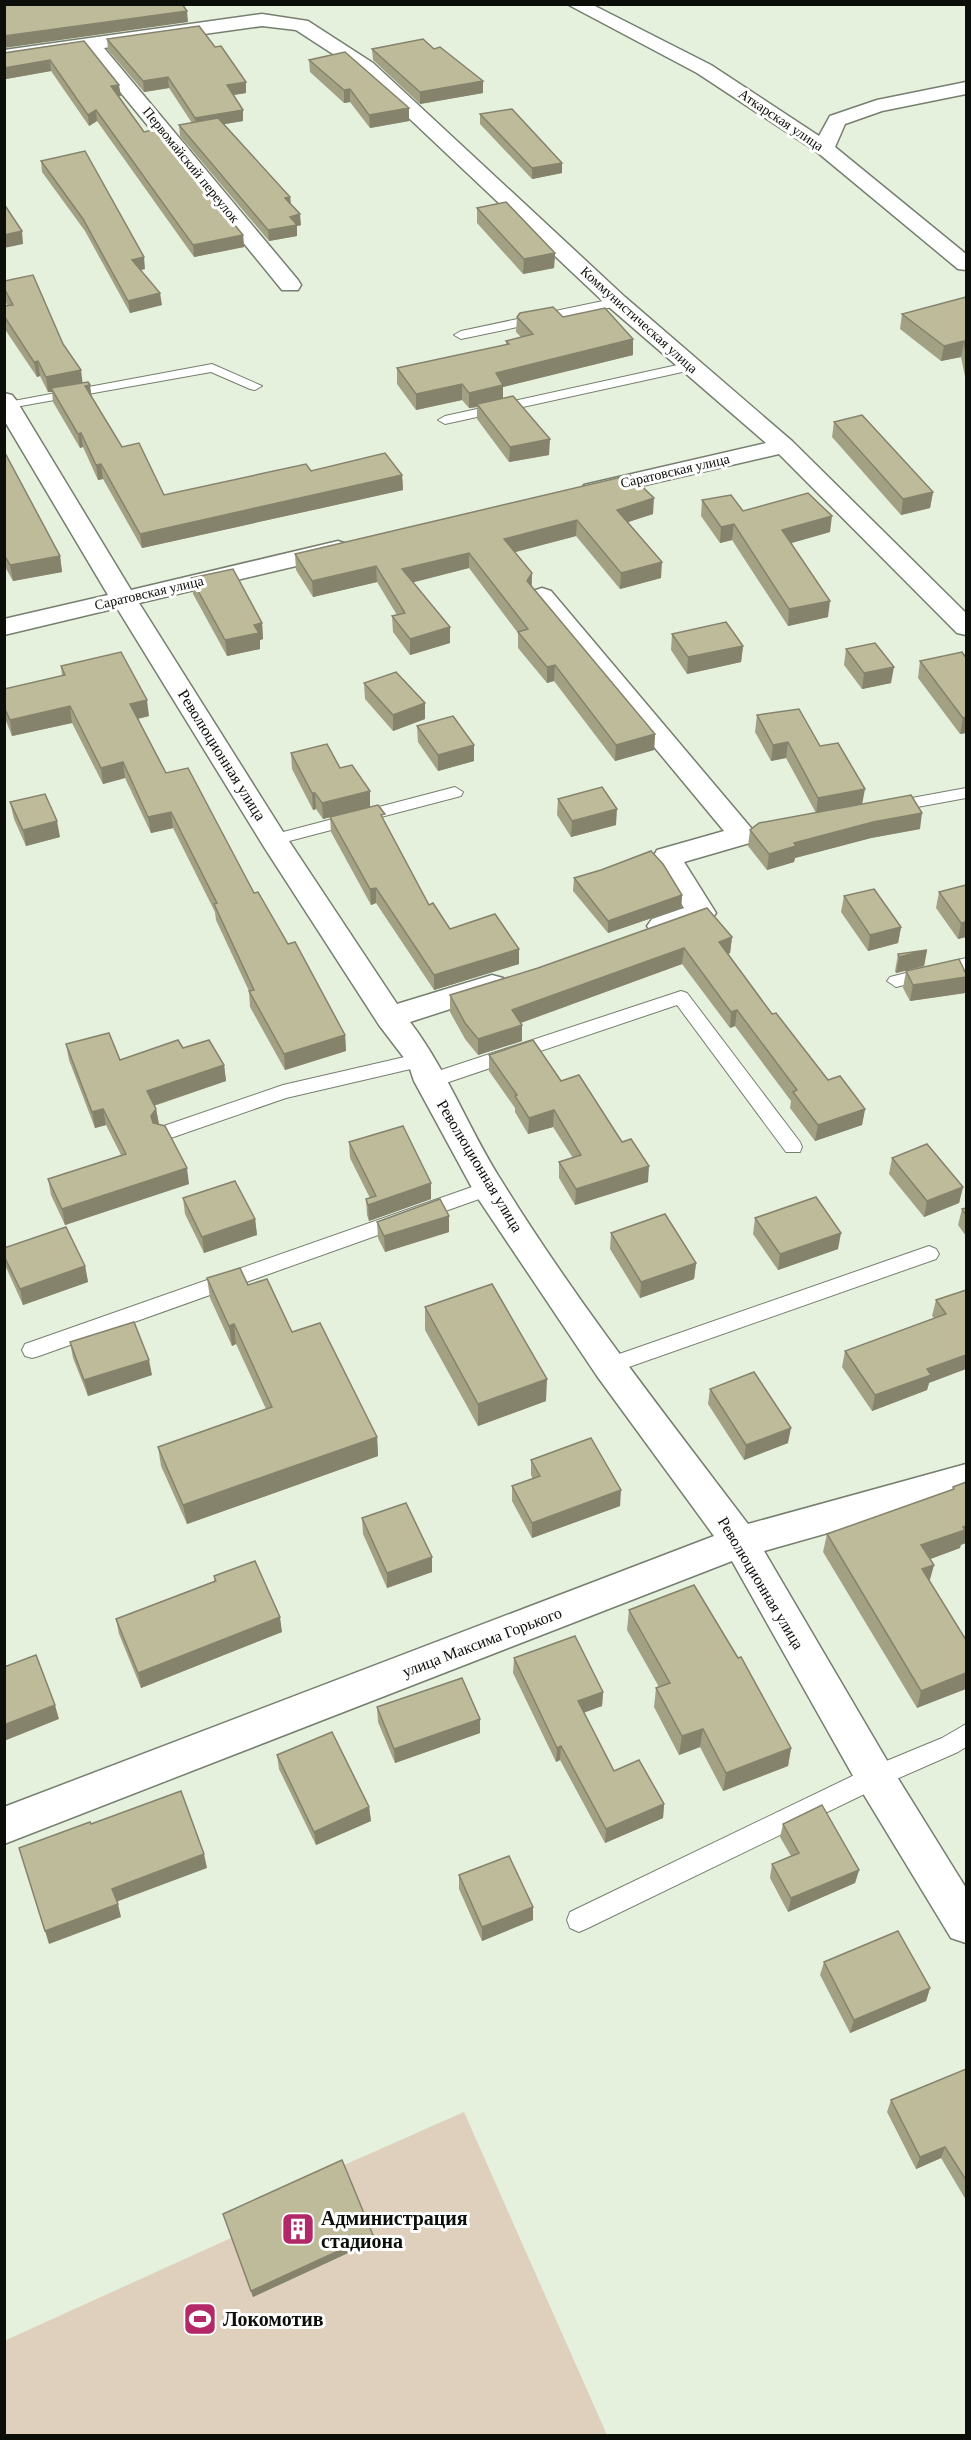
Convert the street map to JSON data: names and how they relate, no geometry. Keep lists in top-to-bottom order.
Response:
{
  "streets": {
    "street": [
      "Аткарская улица",
      "Первомайский переулок",
      "Коммунистическая улица",
      "Саратовская улица",
      "Революционная улица",
      "улица Максима Горького"
    ]
  },
  "crossings": [
    ["Первомайский переулок", "Коммунистическая улица"],
    ["Коммунистическая улица", "Саратовская улица"],
    ["Саратовская улица", "Революционная улица"],
    ["Революционная улица", "улица Максима Горького"]
  ],
  "places": {
    "building": ["Администрация стадиона"],
    "sports": ["Локомотив"]
  }
}
